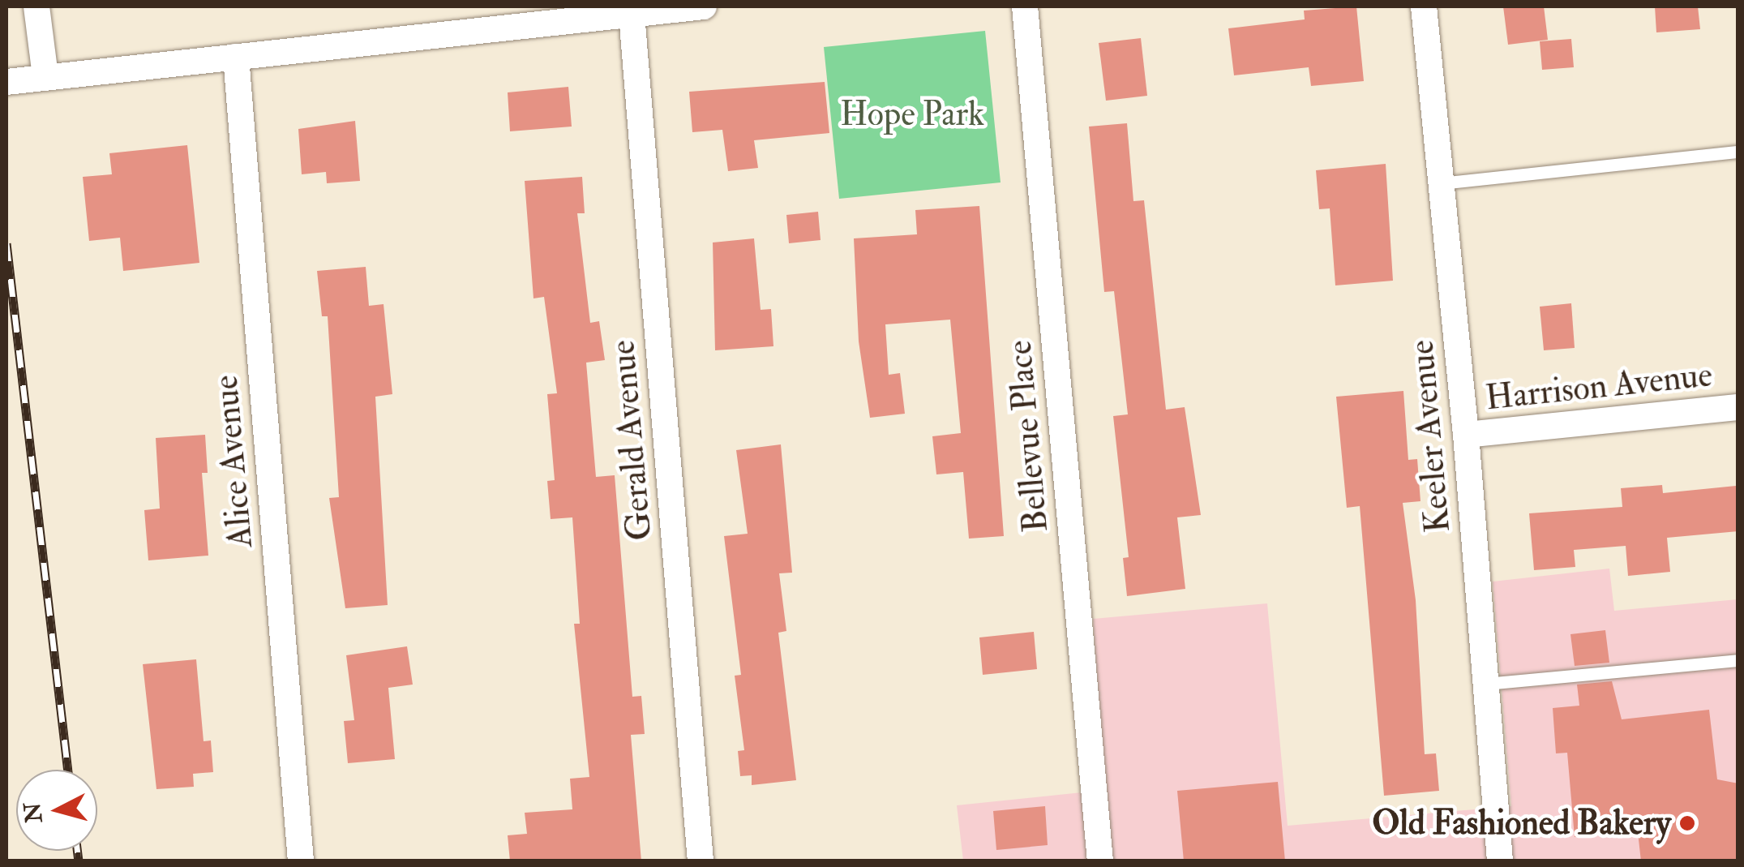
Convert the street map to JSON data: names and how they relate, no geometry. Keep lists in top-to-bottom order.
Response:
{
  "streets": {
    "street": [
      "Harrison Avenue",
      "Bellevue Place",
      "Keeler Avenue",
      "Gerald Avenue",
      "Alice Avenue"
    ]
  },
  "crossings": [
    ["Harrison Avenue", "Keeler Avenue"]
  ],
  "parks": ["Hope Park"],
  "places": ["Old Fashioned Bakery"],
  "north": "left"
}
